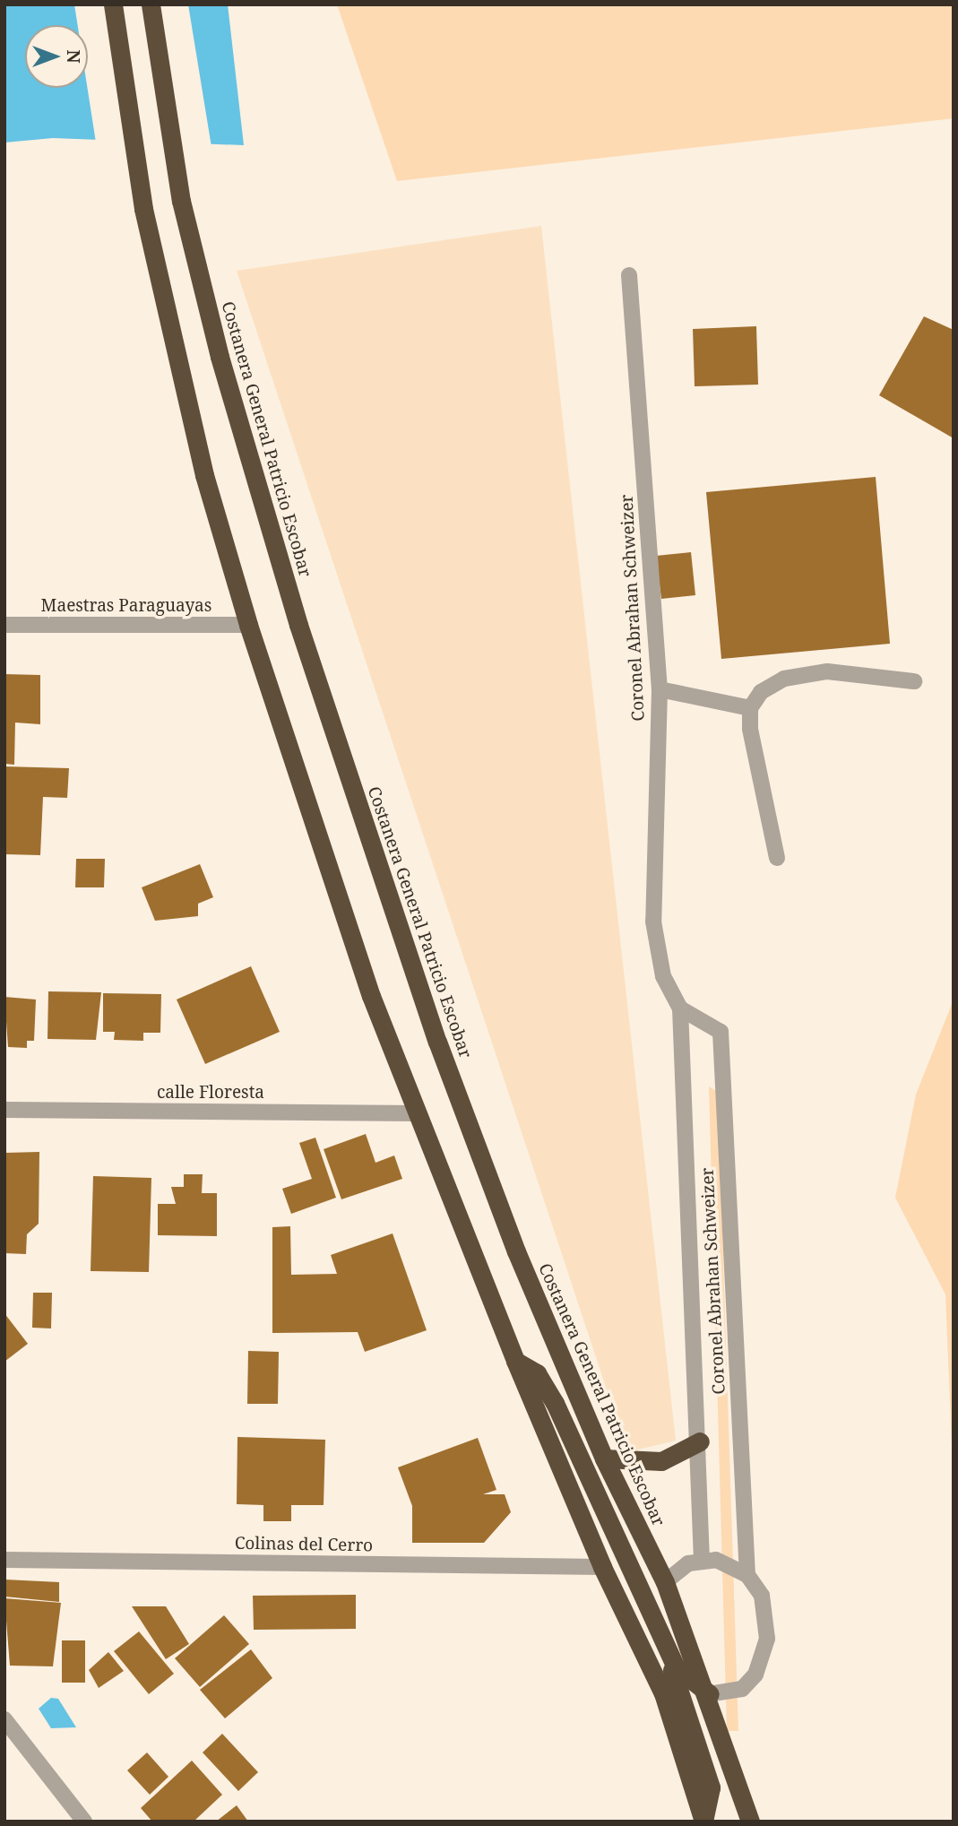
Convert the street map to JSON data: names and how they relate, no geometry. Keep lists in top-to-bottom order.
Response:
{
  "streets": {
    "highway": ["Costanera General Patricio Escobar"],
    "street": [
      "Maestras Paraguayas",
      "Coronel Abrahan Schweizer",
      "calle Floresta",
      "Colinas del Cerro"
    ]
  },
  "north": "right"
}
